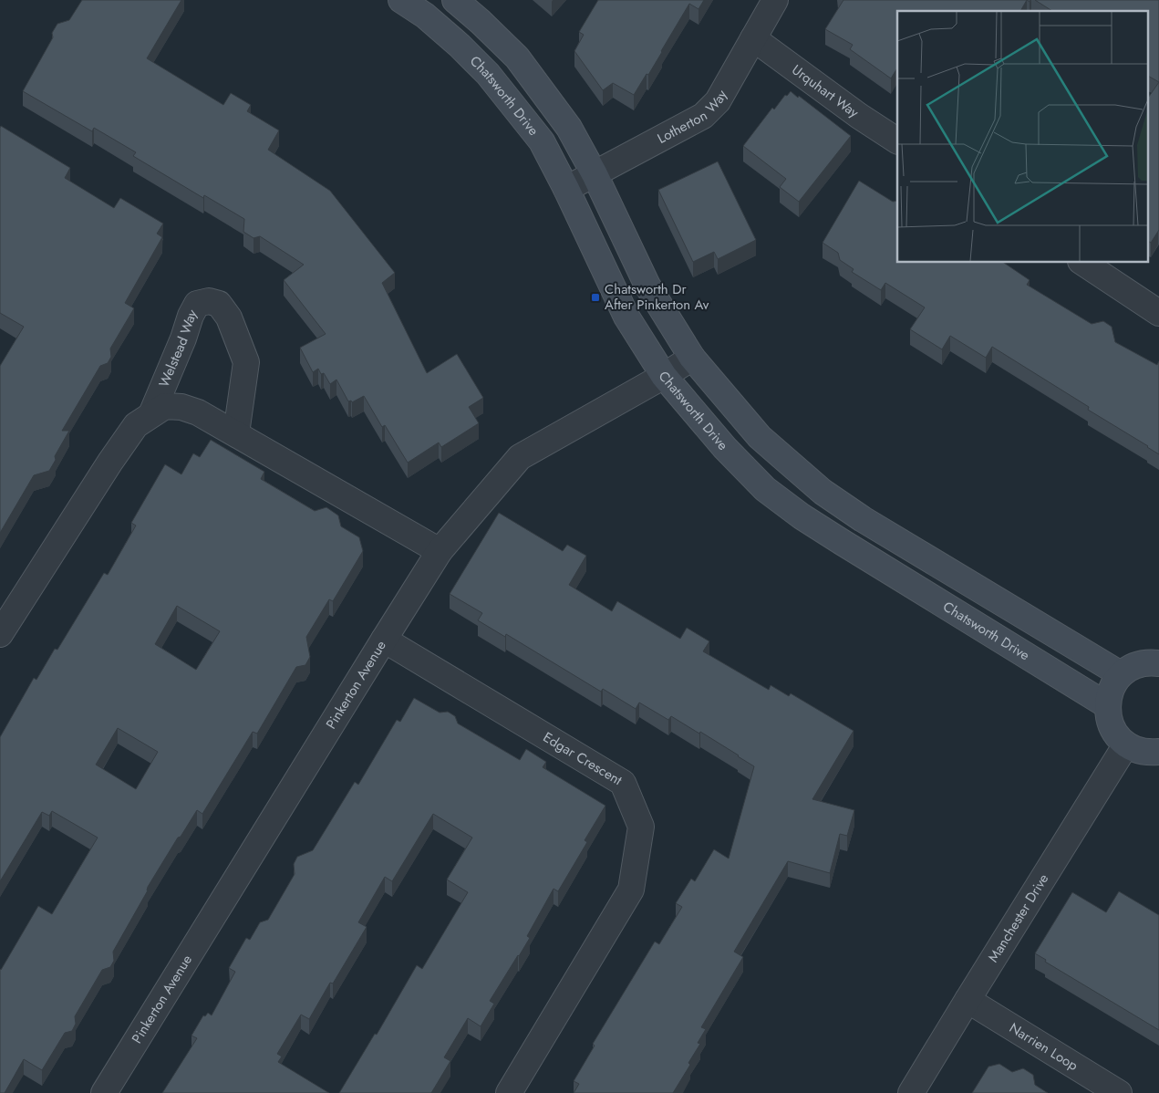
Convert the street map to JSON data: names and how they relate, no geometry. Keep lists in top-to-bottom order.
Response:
{
  "streets": {
    "street": [
      "Urquhart Way",
      "Chatsworth Drive",
      "Lotherton Way",
      "Welstead Way",
      "Pinkerton Avenue",
      "Edgar Crescent",
      "Manchester Drive",
      "Narrien Loop"
    ]
  },
  "crossings": [
    ["Urquhart Way", "Lotherton Way"],
    ["Chatsworth Drive", "Lotherton Way"],
    ["Chatsworth Drive", "Pinkerton Avenue"],
    ["Welstead Way", "Pinkerton Avenue"],
    ["Pinkerton Avenue", "Edgar Crescent"],
    ["Manchester Drive", "Narrien Loop"]
  ],
  "places": {
    "transit": ["Chatsworth Dr After Pinkerton Av"]
  }
}
